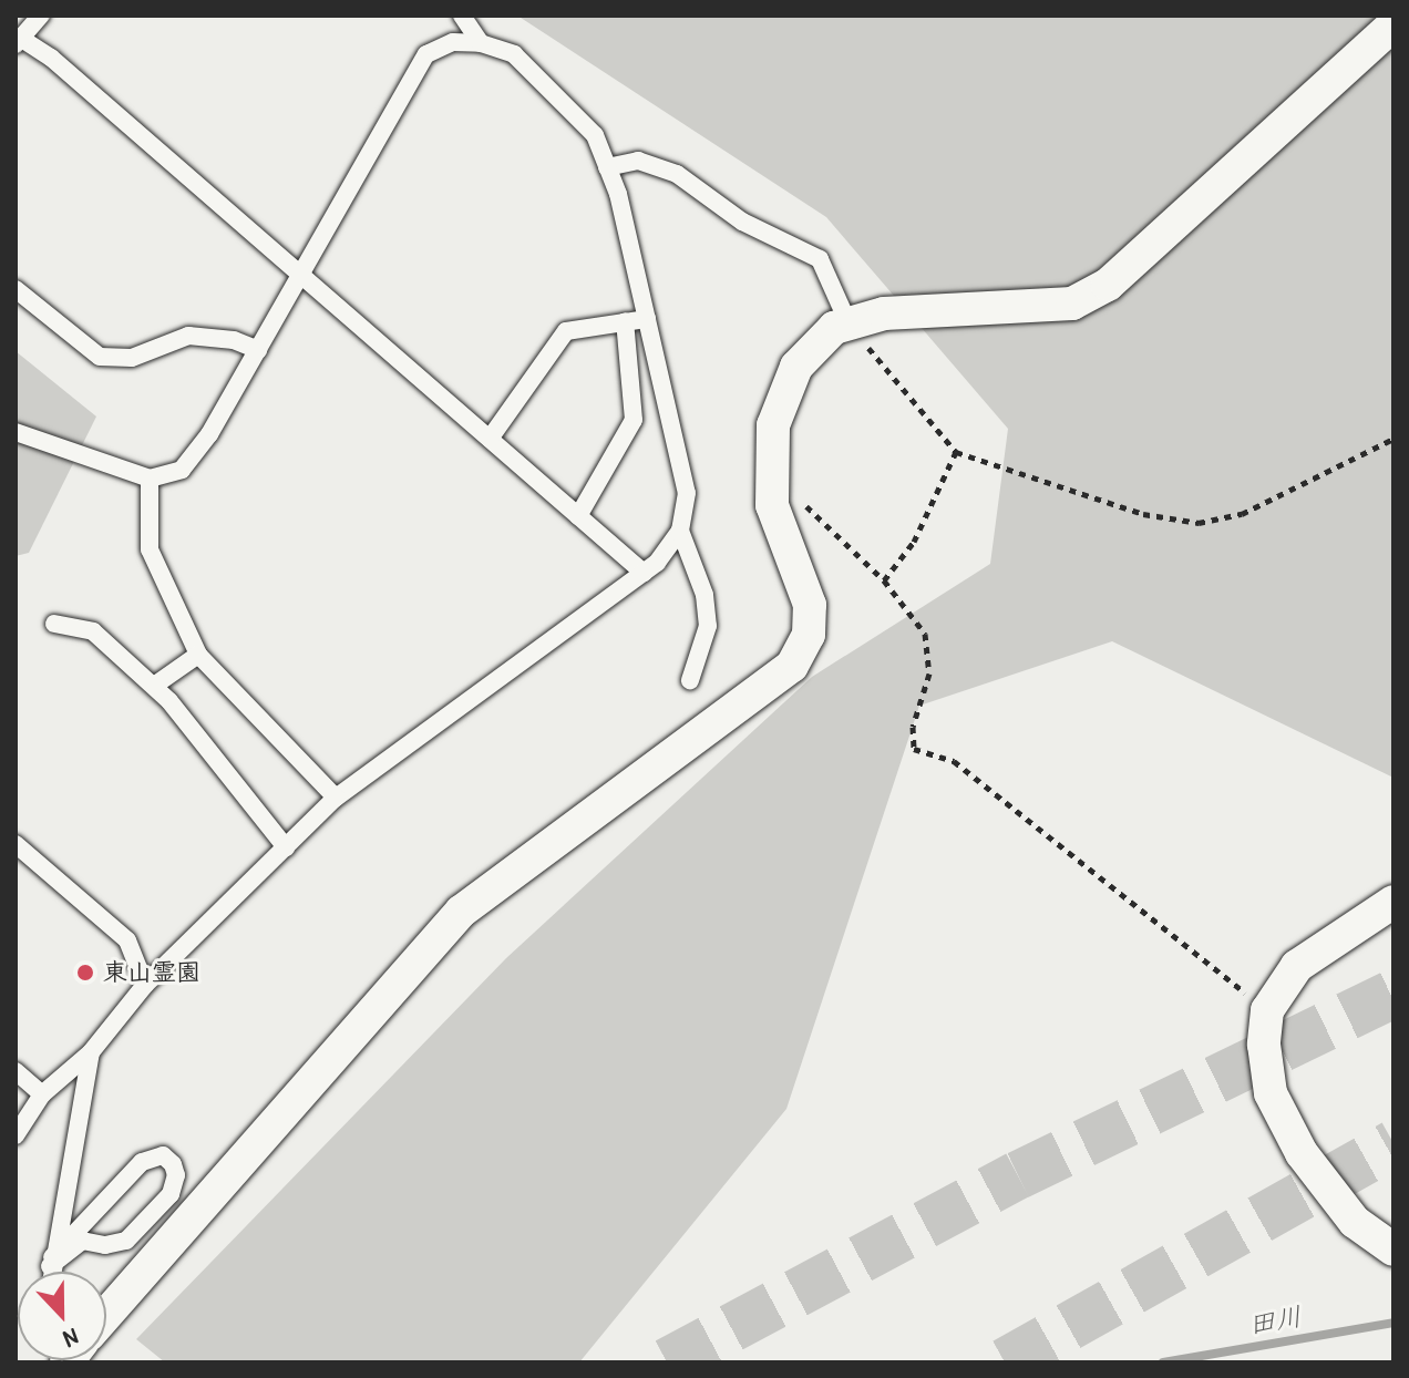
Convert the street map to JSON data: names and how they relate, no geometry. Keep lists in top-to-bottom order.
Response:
{
  "water": ["田川"],
  "places": ["東山霊園"],
  "north": "bottom"
}
